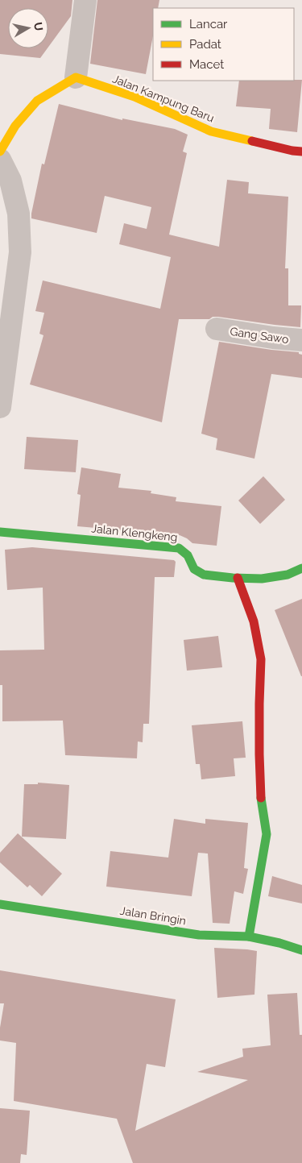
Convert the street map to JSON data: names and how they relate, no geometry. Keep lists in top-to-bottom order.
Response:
{
  "streets": {
    "street": [
      "Jalan Kampung Baru",
      "Gang Sawo",
      "Jalan Klengkeng",
      "Jalan Bringin"
    ]
  },
  "legend": ["Lancar", "Padat", "Macet"],
  "north": "right"
}
